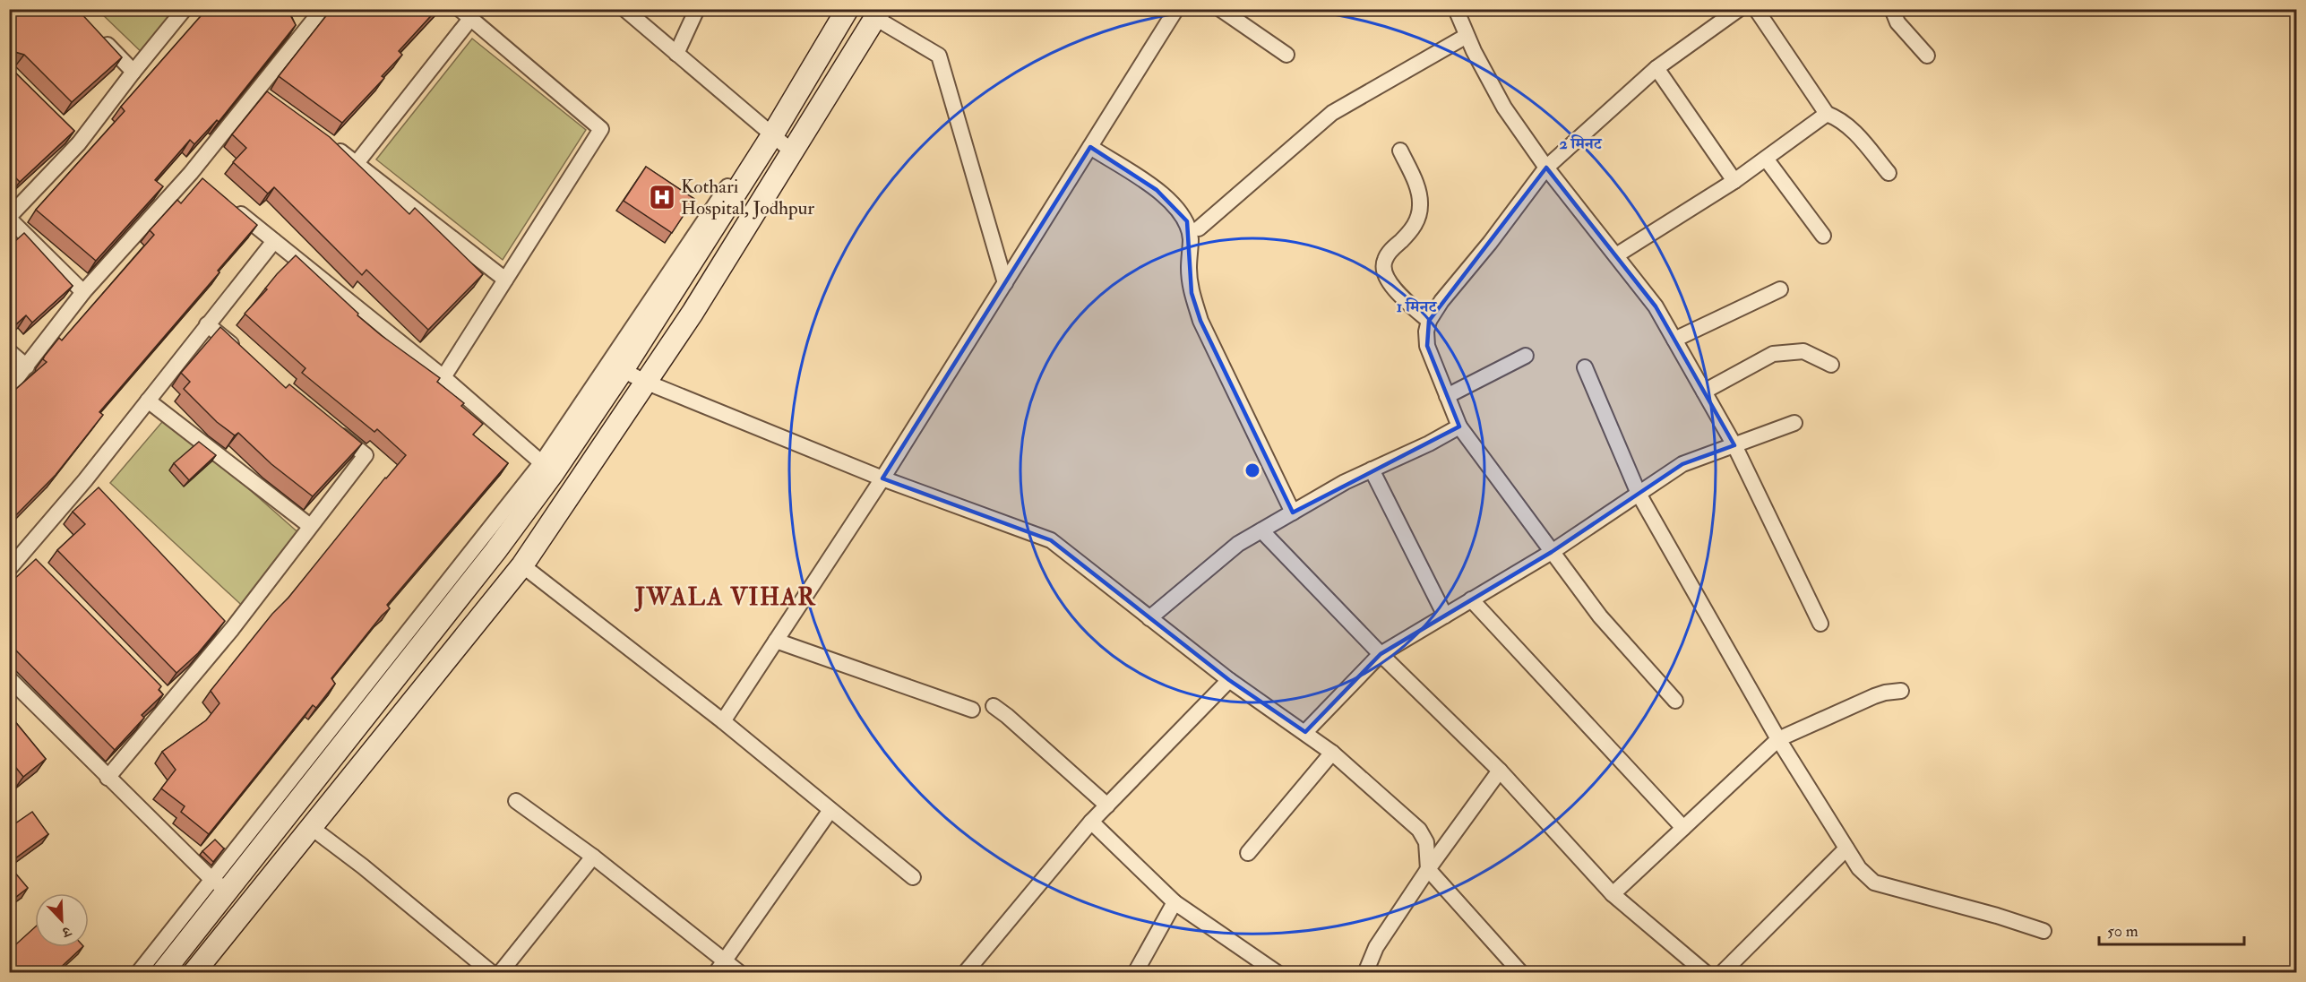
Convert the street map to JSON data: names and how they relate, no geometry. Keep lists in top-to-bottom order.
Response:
{
  "districts": ["JWALA VIHAR"],
  "places": {
    "hospital": ["Kothari Hospital, Jodhpur"]
  },
  "scale_bar": "50 m",
  "north": "bottom right",
  "rings": ["2 मिनट", "1 मिनट"]
}
